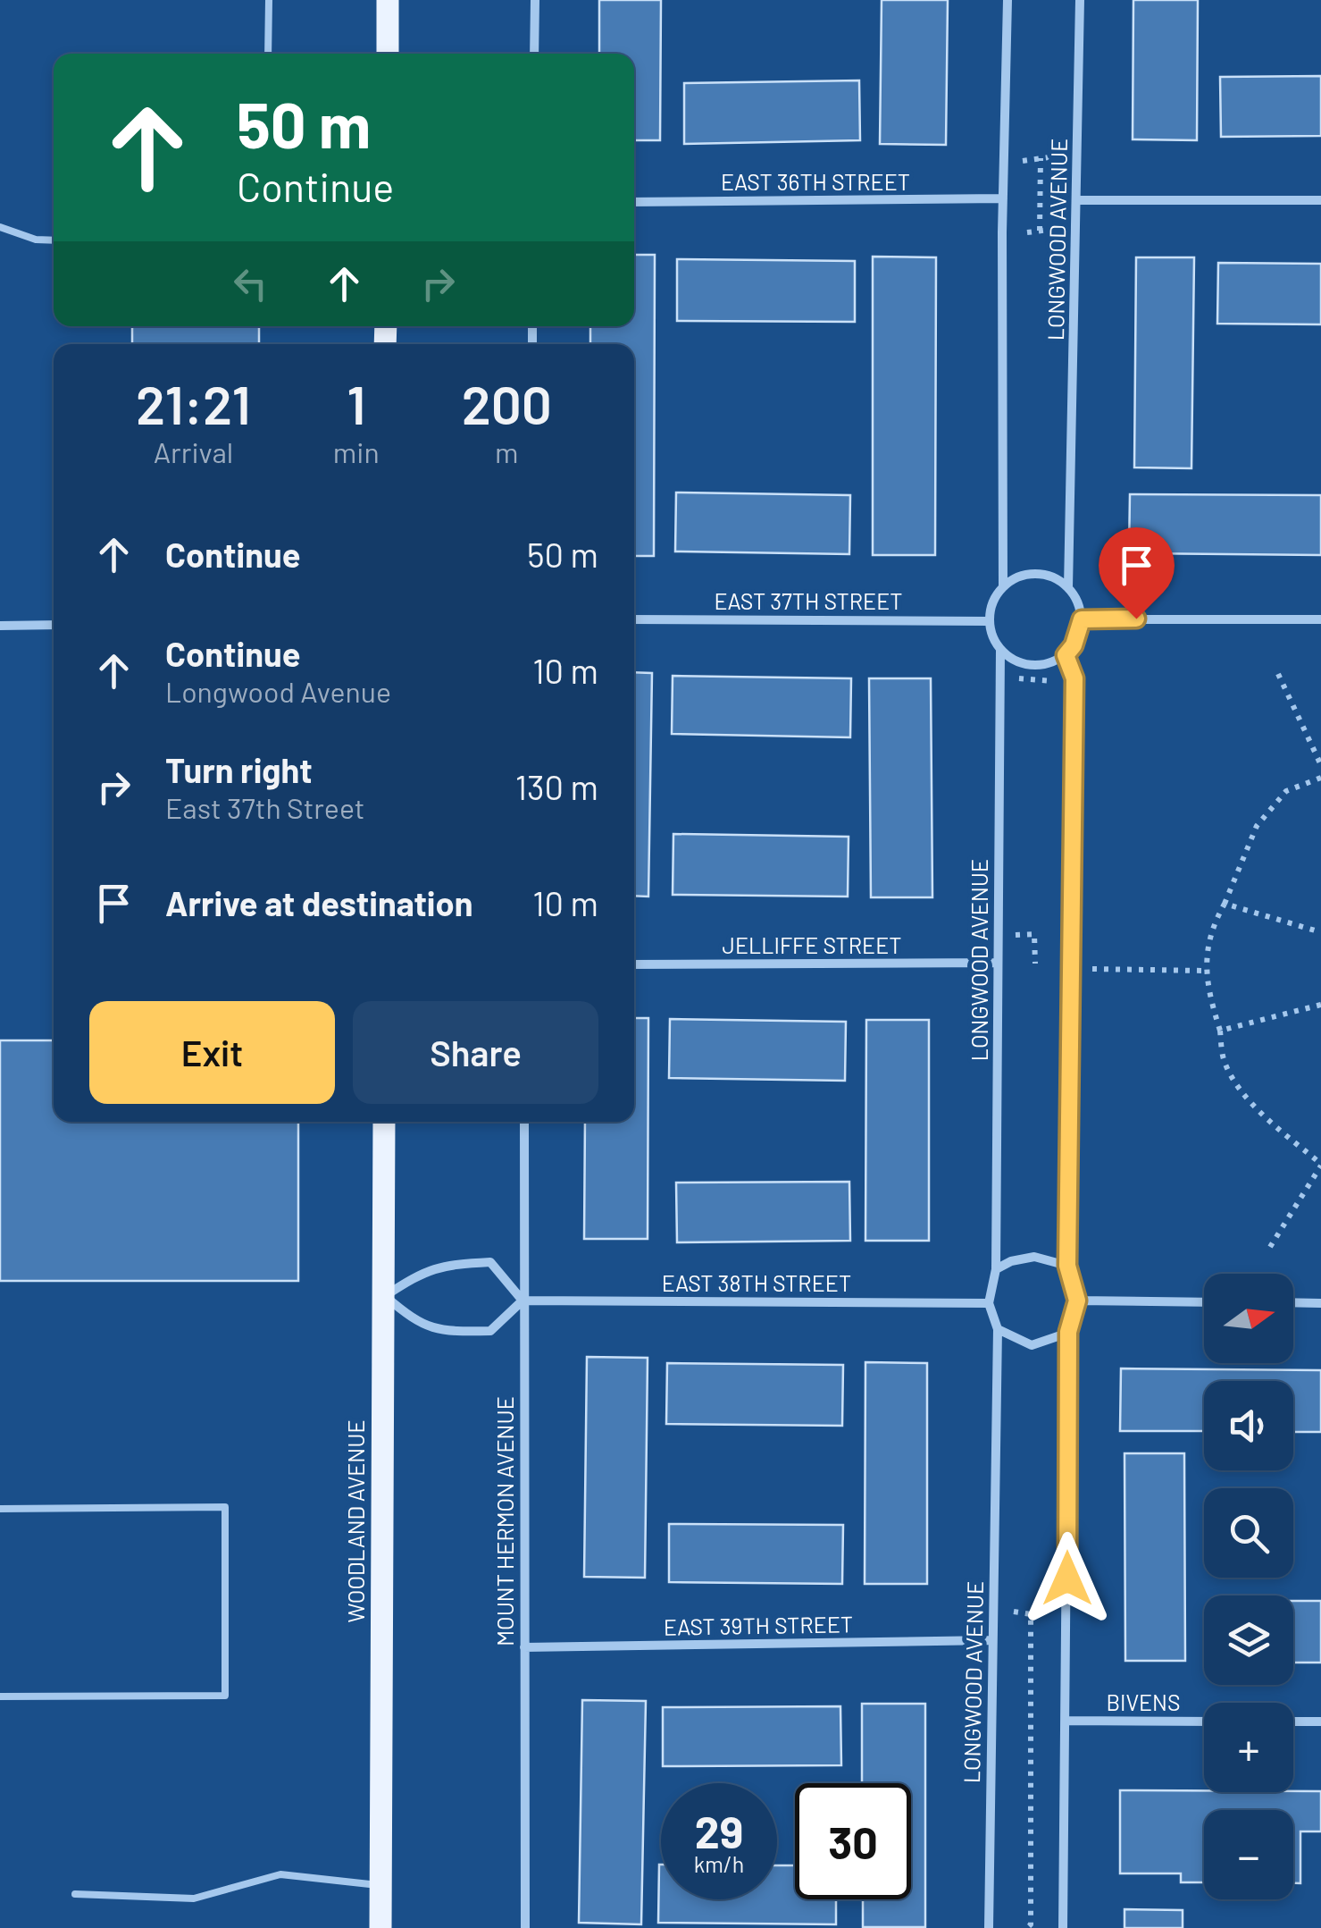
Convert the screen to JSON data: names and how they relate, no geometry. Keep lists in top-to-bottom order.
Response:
{
  "streets": {
    "main road": ["WOODLAND AVENUE"],
    "street": [
      "EAST 36TH STREET",
      "LONGWOOD AVENUE",
      "EAST 37TH STREET",
      "JELLIFFE STREET",
      "EAST 38TH STREET",
      "MOUNT HERMON AVENUE",
      "EAST 39TH STREET",
      "BIVENS"
    ]
  },
  "crossings": [
    ["LONGWOOD AVENUE", "EAST 37TH STREET"],
    ["LONGWOOD AVENUE", "JELLIFFE STREET"],
    ["LONGWOOD AVENUE", "EAST 38TH STREET"],
    ["LONGWOOD AVENUE", "EAST 39TH STREET"],
    ["EAST 38TH STREET", "MOUNT HERMON AVENUE"],
    ["MOUNT HERMON AVENUE", "EAST 39TH STREET"]
  ],
  "north": "right",
  "page": {
    "turn": ["50 m", "Continue"],
    "eta": [
      "21:21",
      "Arrival",
      "1",
      "min",
      "200",
      "m"
    ],
    "list": [
      {
        "name": "Continue",
        "value": "50 m"
      },
      {
        "name": "Continue",
        "note": "Longwood Avenue",
        "value": "10 m"
      },
      {
        "name": "Turn right",
        "note": "East 37th Street",
        "value": "130 m"
      },
      {
        "name": "Arrive at destination",
        "value": "10 m"
      }
    ],
    "buttons": ["Exit", "Share"],
    "map_buttons": ["+", "−"],
    "speed": "29 km/h",
    "limit": "30"
  }
}
